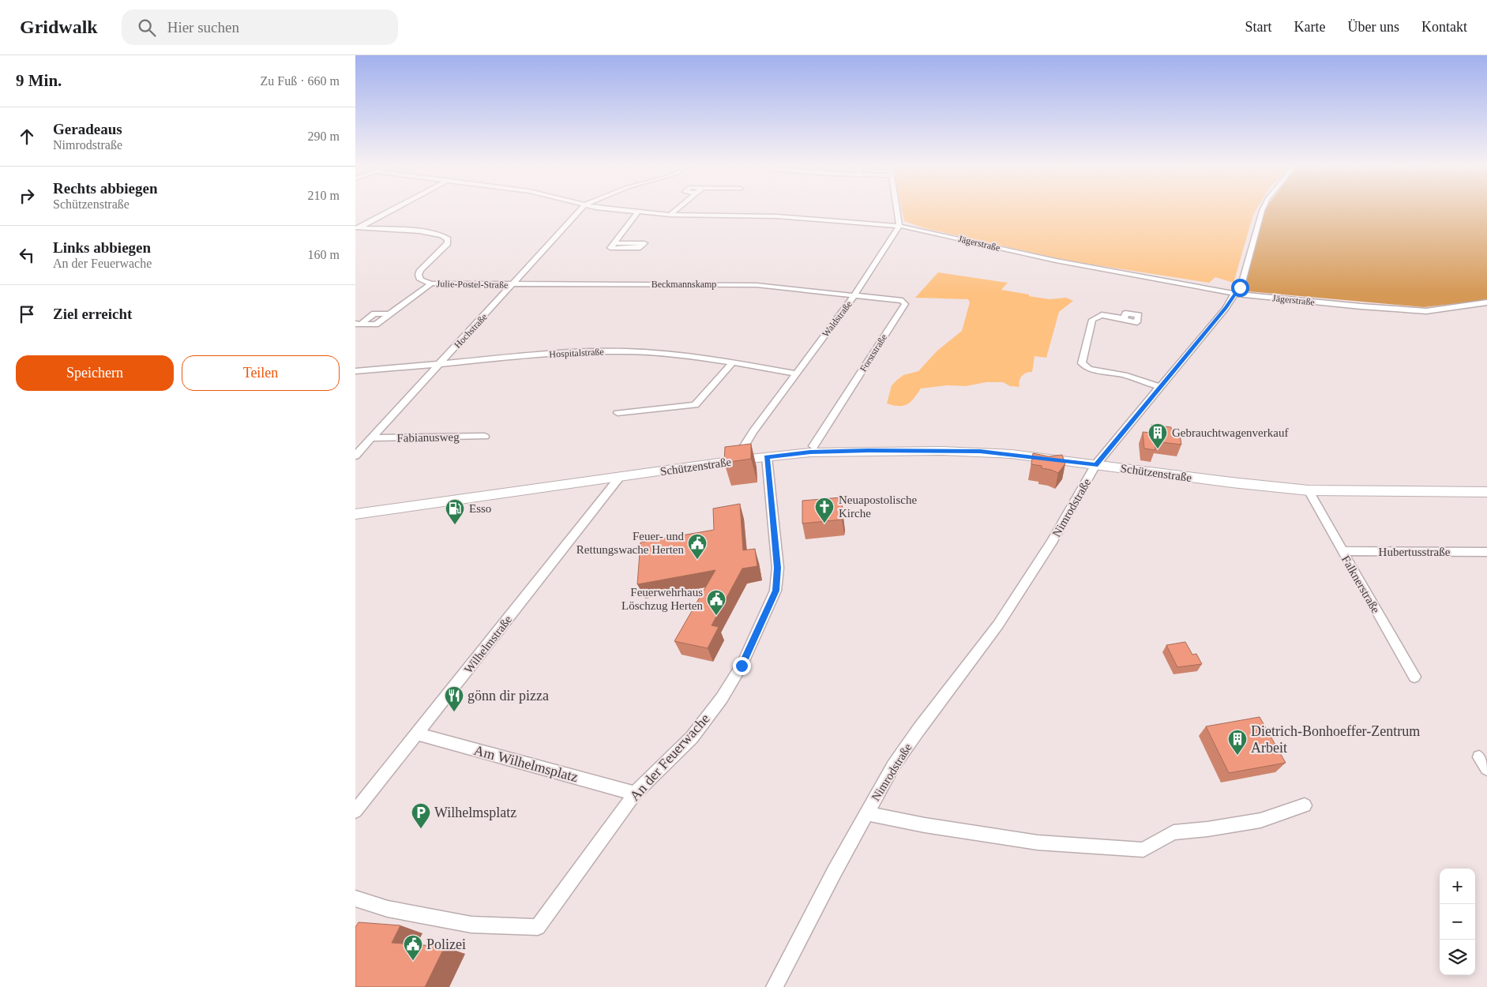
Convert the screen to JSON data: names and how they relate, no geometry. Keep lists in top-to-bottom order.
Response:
{
  "streets": {
    "main road": ["Schützenstraße"],
    "street": [
      "Jägerstraße",
      "Julie-Postel-Straße",
      "Beckmannskamp",
      "Waldstraße",
      "Hochstraße",
      "Hospitalstraße",
      "Forststraße",
      "Fabianusweg",
      "Nimrodstraße",
      "Hubertusstraße",
      "Falknerstraße",
      "Wilhelmstraße",
      "An der Feuerwache",
      "Am Wilhelmsplatz"
    ]
  },
  "crossings": [
    ["Jägerstraße", "Waldstraße"],
    ["Jägerstraße", "Nimrodstraße"],
    ["Julie-Postel-Straße", "Beckmannskamp"],
    ["Julie-Postel-Straße", "Hochstraße"],
    ["Beckmannskamp", "Waldstraße"],
    ["Beckmannskamp", "Hochstraße"],
    ["Beckmannskamp", "Forststraße"],
    ["Waldstraße", "Hospitalstraße"],
    ["Waldstraße", "Forststraße"],
    ["Waldstraße", "Schützenstraße"],
    ["Hochstraße", "Hospitalstraße"],
    ["Hochstraße", "Fabianusweg"],
    ["Schützenstraße", "Nimrodstraße"],
    ["Schützenstraße", "Falknerstraße"],
    ["Schützenstraße", "Wilhelmstraße"],
    ["Schützenstraße", "An der Feuerwache"],
    ["Hubertusstraße", "Falknerstraße"],
    ["Wilhelmstraße", "Am Wilhelmsplatz"],
    ["An der Feuerwache", "Am Wilhelmsplatz"]
  ],
  "places": {
    "building": ["Gebrauchtwagenverkauf", "Dietrich-Bonhoeffer-Zentrum Arbeit"],
    "church": ["Neuapostolische Kirche"],
    "fuel station": ["Esso"],
    "public building": ["Feuer- und Rettungswache Herten", "Feuerwehrhaus Löschzug Herten", "Polizei"],
    "restaurant": ["gönn dir pizza"],
    "parking": ["Wilhelmsplatz"]
  },
  "page": {
    "header": "Gridwalk",
    "search": "Hier suchen",
    "nav": [
      "Start",
      "Karte",
      "Über uns",
      "Kontakt"
    ],
    "heading": ["9 Min.", "Zu Fuß · 660 m"],
    "list": [
      ["Geradeaus", "Nimrodstraße", "290 m"],
      ["Rechts abbiegen", "Schützenstraße", "210 m"],
      ["Links abbiegen", "An der Feuerwache", "160 m"],
      "Ziel erreicht"
    ],
    "buttons": ["Speichern", "Teilen"],
    "map_buttons": ["+", "−"]
  }
}
